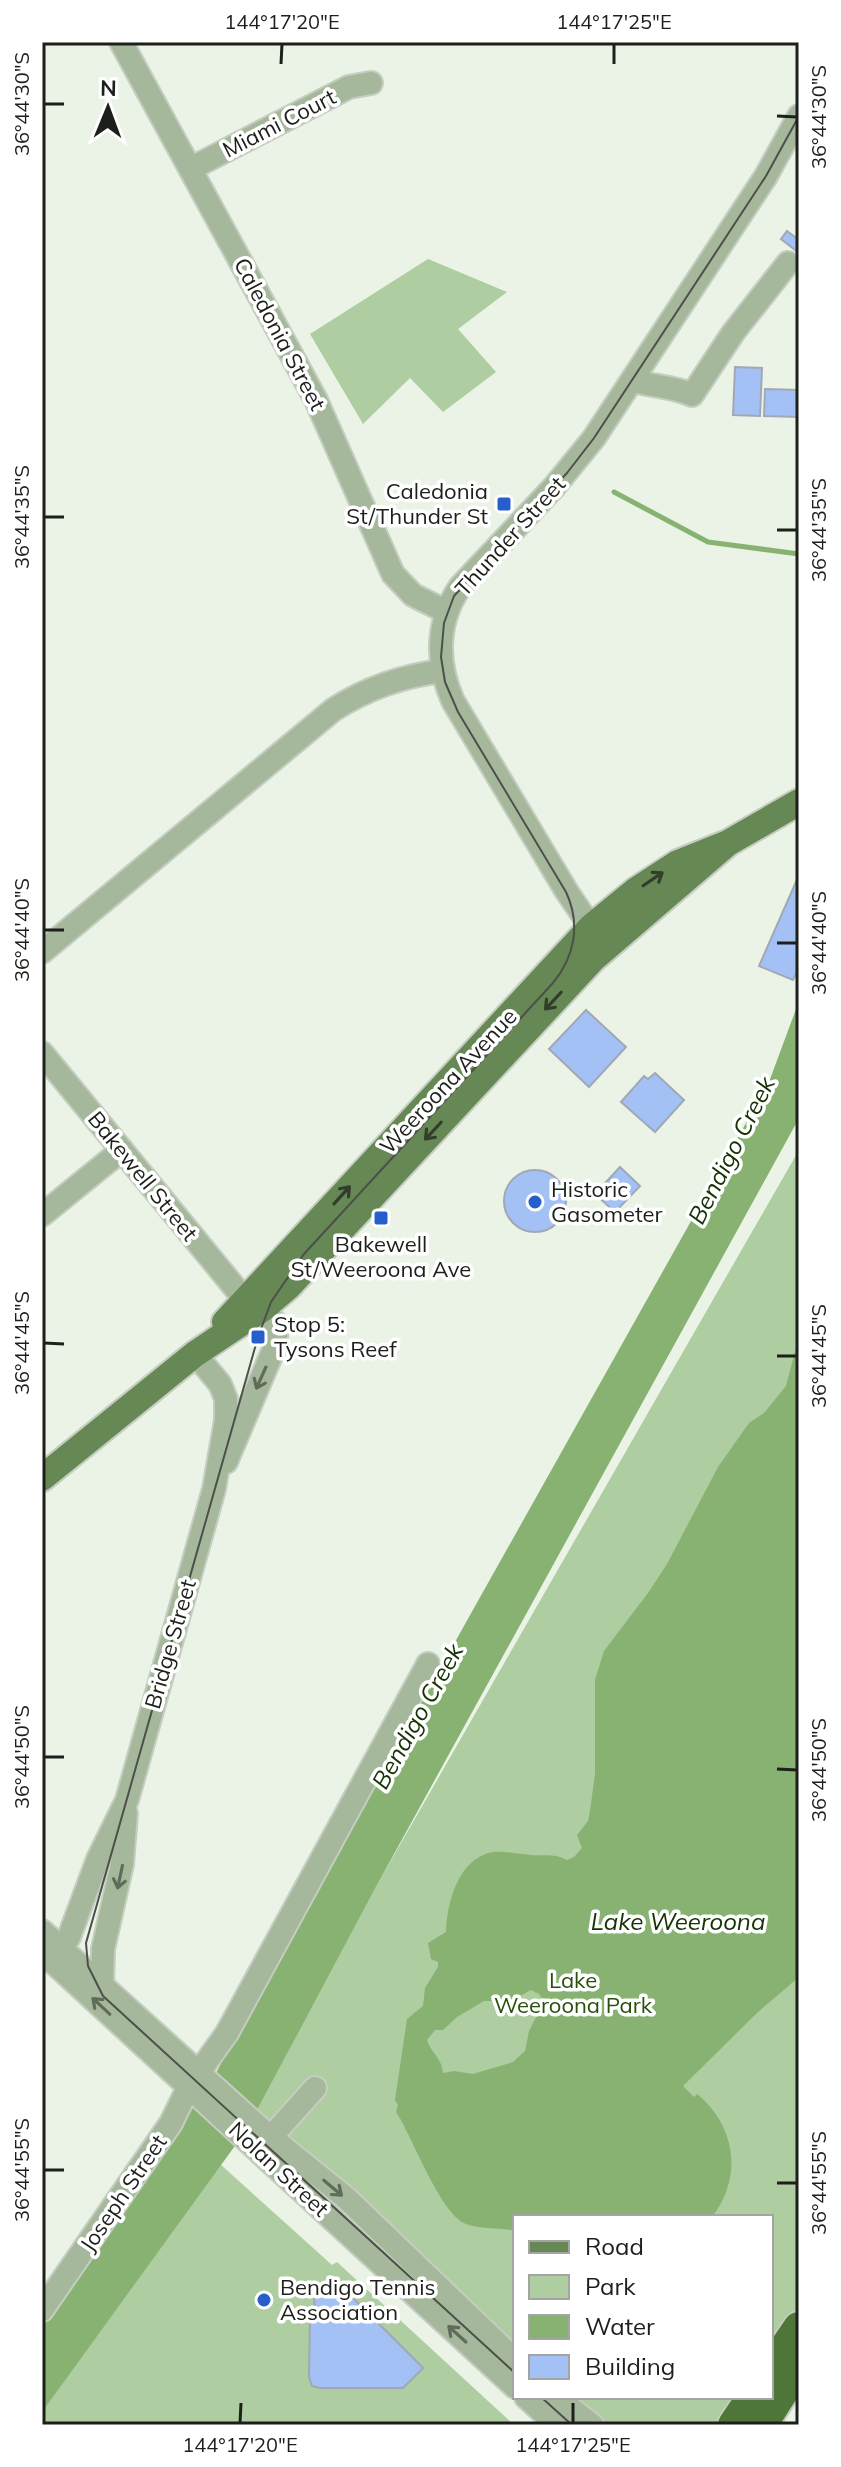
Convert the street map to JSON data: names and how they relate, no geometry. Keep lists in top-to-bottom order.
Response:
{
  "streets": {
    "main road": ["Weeroona Avenue"],
    "street": [
      "Miami Court",
      "Caledonia Street",
      "Thunder Street",
      "Bakewell Street",
      "Bridge Street",
      "Nolan Street",
      "Joseph Street"
    ]
  },
  "crossings": [
    ["Miami Court", "Caledonia Street"],
    ["Caledonia Street", "Thunder Street"],
    ["Weeroona Avenue", "Bakewell Street"],
    ["Weeroona Avenue", "Bridge Street"],
    ["Bakewell Street", "Bridge Street"],
    ["Bridge Street", "Nolan Street"],
    ["Nolan Street", "Joseph Street"]
  ],
  "water": ["Bendigo Creek", "Lake Weeroona"],
  "parks": ["Lake Weeroona Park"],
  "places": {
    "transit": ["Caledonia St/Thunder St", "Bakewell St/Weeroona Ave", "Stop 5: Tysons Reef"],
    "other": ["Historic Gasometer", "Bendigo Tennis Association"]
  },
  "legend": [
    "Road",
    "Park",
    "Water",
    "Building"
  ],
  "north": "top",
  "coordinates": [
    "144°17'20\"E",
    "144°17'25\"E",
    "36°44'30\"S",
    "36°44'35\"S",
    "36°44'40\"S",
    "36°44'45\"S",
    "36°44'50\"S",
    "36°44'55\"S"
  ]
}
